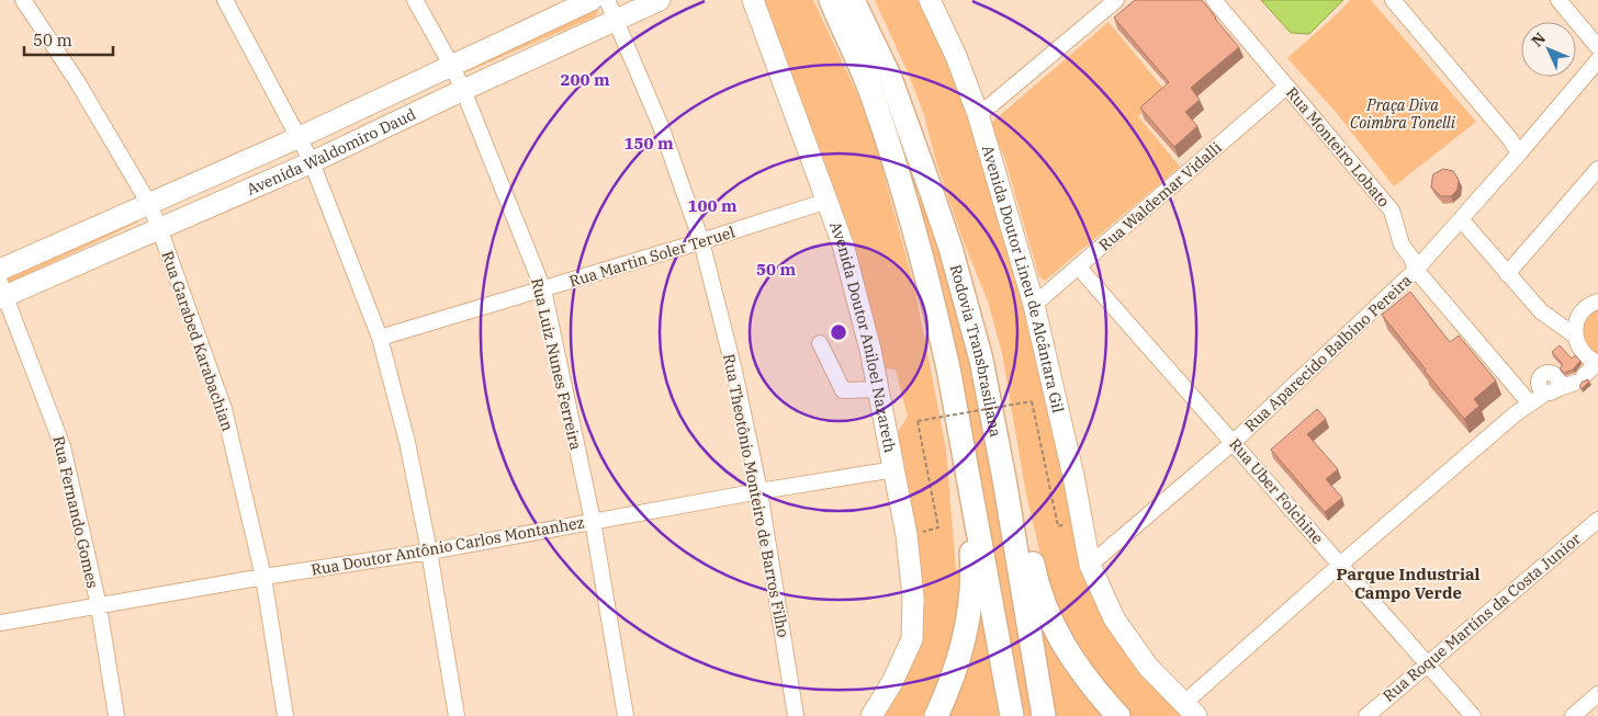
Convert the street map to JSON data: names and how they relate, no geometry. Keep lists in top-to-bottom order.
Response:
{
  "streets": {
    "highway": ["Rodovia Transbrasiliana"],
    "main road": ["Avenida Waldomiro Daud", "Avenida Doutor Lineu de Alcântara Gil", "Avenida Doutor Aniloel Nazareth"],
    "street": [
      "Rua Monteiro Lobato",
      "Rua Waldemar Vidalli",
      "Rua Martin Soler Teruel",
      "Rua Garabed Karabachian",
      "Rua Aparecido Balbino Pereira",
      "Rua Luiz Nunes Ferreira",
      "Rua Uber Folchine",
      "Rua Theotônio Monteiro de Barros Filho",
      "Rua Fernando Gomes",
      "Rua Doutor Antônio Carlos Montanhez",
      "Rua Roque Martins da Costa Junior"
    ]
  },
  "crossings": [
    ["Rua Monteiro Lobato", "Rua Waldemar Vidalli"],
    ["Rua Monteiro Lobato", "Rua Aparecido Balbino Pereira"],
    ["Avenida Waldomiro Daud", "Rua Garabed Karabachian"],
    ["Avenida Waldomiro Daud", "Rua Luiz Nunes Ferreira"],
    ["Avenida Waldomiro Daud", "Rua Theotônio Monteiro de Barros Filho"],
    ["Avenida Waldomiro Daud", "Rua Fernando Gomes"],
    ["Rua Waldemar Vidalli", "Avenida Doutor Lineu de Alcântara Gil"],
    ["Rua Waldemar Vidalli", "Rua Uber Folchine"],
    ["Rua Martin Soler Teruel", "Avenida Doutor Aniloel Nazareth"],
    ["Rua Martin Soler Teruel", "Rua Luiz Nunes Ferreira"],
    ["Rua Martin Soler Teruel", "Rua Theotônio Monteiro de Barros Filho"],
    ["Avenida Doutor Lineu de Alcântara Gil", "Rua Aparecido Balbino Pereira"],
    ["Avenida Doutor Aniloel Nazareth", "Rua Doutor Antônio Carlos Montanhez"],
    ["Rua Garabed Karabachian", "Rua Doutor Antônio Carlos Montanhez"],
    ["Rua Aparecido Balbino Pereira", "Rua Uber Folchine"],
    ["Rua Luiz Nunes Ferreira", "Rua Doutor Antônio Carlos Montanhez"],
    ["Rua Uber Folchine", "Rua Roque Martins da Costa Junior"],
    ["Rua Theotônio Monteiro de Barros Filho", "Rua Doutor Antônio Carlos Montanhez"],
    ["Rua Fernando Gomes", "Rua Doutor Antônio Carlos Montanhez"]
  ],
  "districts": ["Parque Industrial Campo Verde"],
  "parks": ["Praça Diva Coimbra Tonelli"],
  "scale_bar": "50 m",
  "north": "top left",
  "rings": [
    "200 m",
    "150 m",
    "100 m",
    "50 m"
  ]
}
